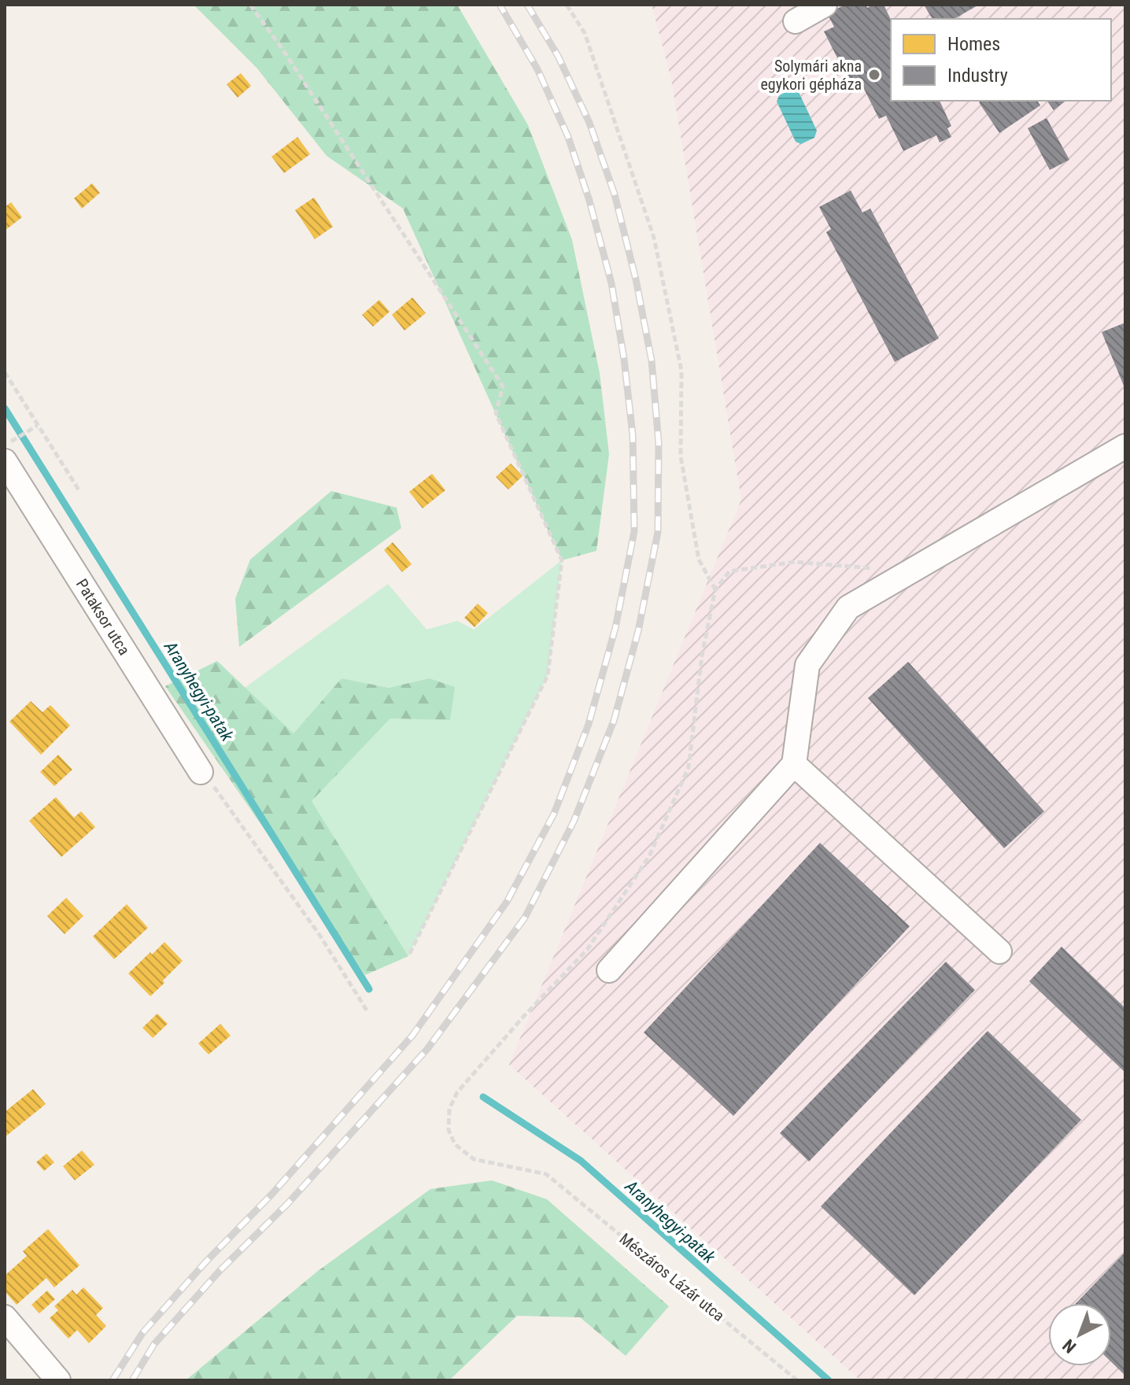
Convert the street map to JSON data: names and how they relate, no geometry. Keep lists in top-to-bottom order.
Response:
{
  "streets": {
    "street": ["Pataksor utca"],
    "path": ["Mészáros Lázár utca"]
  },
  "water": ["Aranyhegyi-patak"],
  "places": ["Solymári akna egykori gépháza"],
  "legend": ["Homes", "Industry"],
  "north": "bottom left"
}
